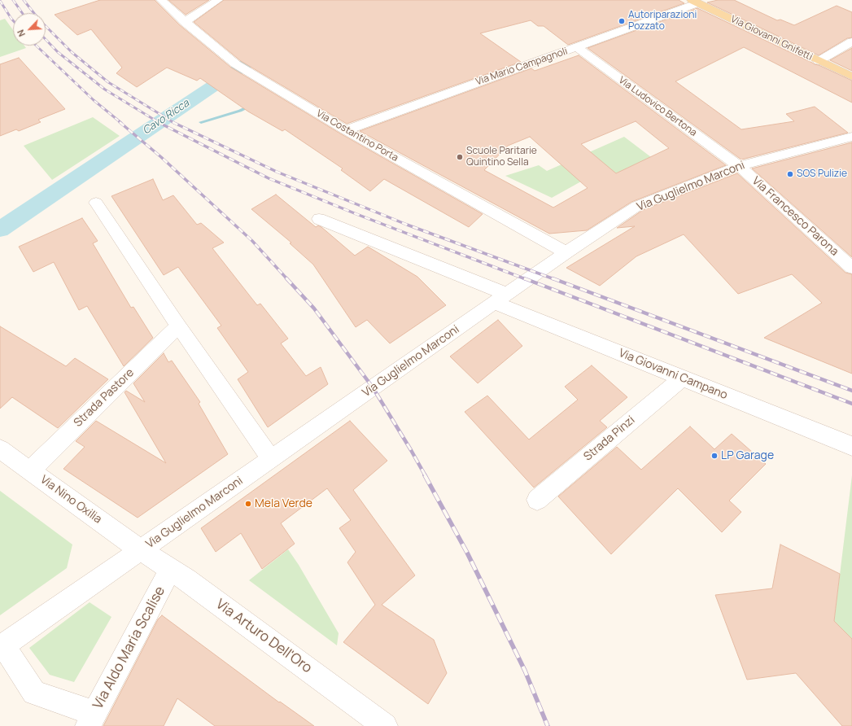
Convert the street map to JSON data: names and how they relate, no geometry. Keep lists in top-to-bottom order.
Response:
{
  "streets": {
    "main road": ["Via Giovanni Gnifetti"],
    "street": [
      "Via Mario Campagnoli",
      "Via Ludovico Bertona",
      "Via Costantino Porta",
      "Via Guglielmo Marconi",
      "Via Francesco Parona",
      "Via Giovanni Campano",
      "Strada Pastore",
      "Strada Pinzi",
      "Via Nino Oxilia",
      "Via Arturo Dell'Oro",
      "Via Aldo Maria Scalise"
    ]
  },
  "crossings": [
    ["Via Giovanni Gnifetti", "Via Mario Campagnoli"],
    ["Via Mario Campagnoli", "Via Ludovico Bertona"],
    ["Via Mario Campagnoli", "Via Costantino Porta"],
    ["Via Ludovico Bertona", "Via Guglielmo Marconi"],
    ["Via Ludovico Bertona", "Via Francesco Parona"],
    ["Via Costantino Porta", "Via Guglielmo Marconi"],
    ["Via Guglielmo Marconi", "Via Francesco Parona"],
    ["Via Guglielmo Marconi", "Via Giovanni Campano"],
    ["Via Guglielmo Marconi", "Via Nino Oxilia"],
    ["Via Guglielmo Marconi", "Via Arturo Dell'Oro"],
    ["Via Giovanni Campano", "Strada Pinzi"],
    ["Strada Pastore", "Via Nino Oxilia"],
    ["Via Nino Oxilia", "Via Arturo Dell'Oro"],
    ["Via Arturo Dell'Oro", "Via Aldo Maria Scalise"]
  ],
  "water": ["Cavo Ricca"],
  "places": [
    "Autoriparazioni Pozzato",
    "Scuole Paritarie Quintino Sella",
    "SOS Pulizie",
    "LP Garage",
    "Mela Verde"
  ],
  "north": "bottom left"
}
